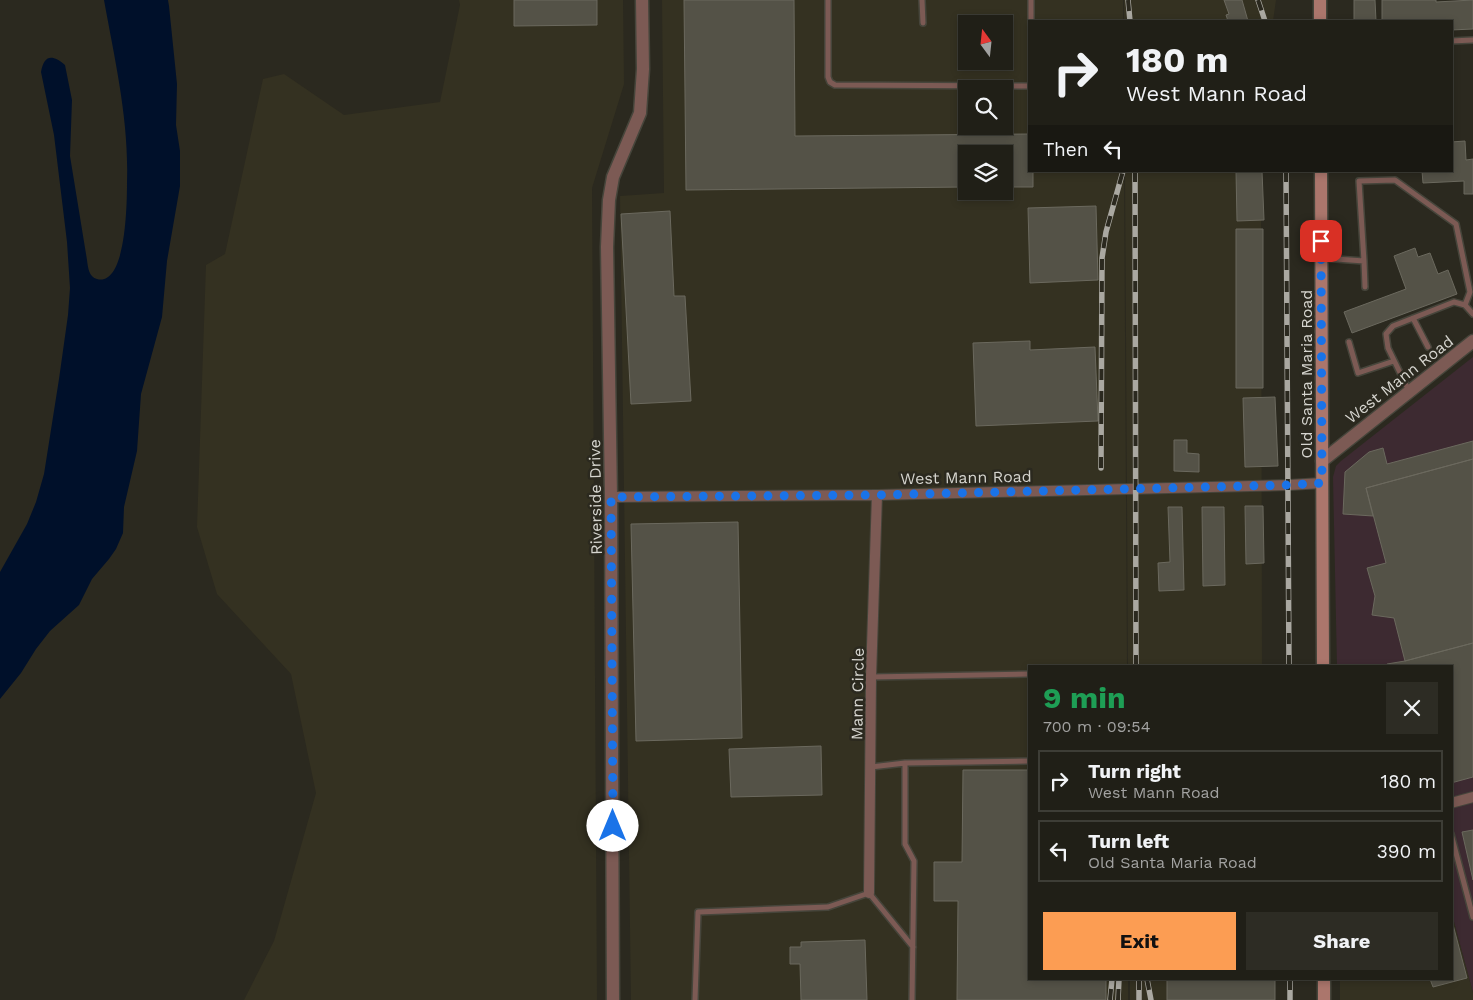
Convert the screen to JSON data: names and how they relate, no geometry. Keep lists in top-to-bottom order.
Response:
{
  "streets": {
    "main road": ["Old Santa Maria Road"],
    "street": ["West Mann Road", "Riverside Drive", "Mann Circle"]
  },
  "crossings": [
    ["Old Santa Maria Road", "West Mann Road"],
    ["West Mann Road", "Riverside Drive"],
    ["West Mann Road", "Mann Circle"]
  ],
  "north": "top",
  "page": {
    "turn": ["180 m", "West Mann Road"],
    "then": "Then",
    "heading": ["9 min", "700 m · 09:54"],
    "list": [
      {
        "name": "Turn right",
        "note": "West Mann Road",
        "value": "180 m"
      },
      {
        "name": "Turn left",
        "note": "Old Santa Maria Road",
        "value": "390 m"
      }
    ],
    "buttons": ["Exit", "Share"]
  }
}
